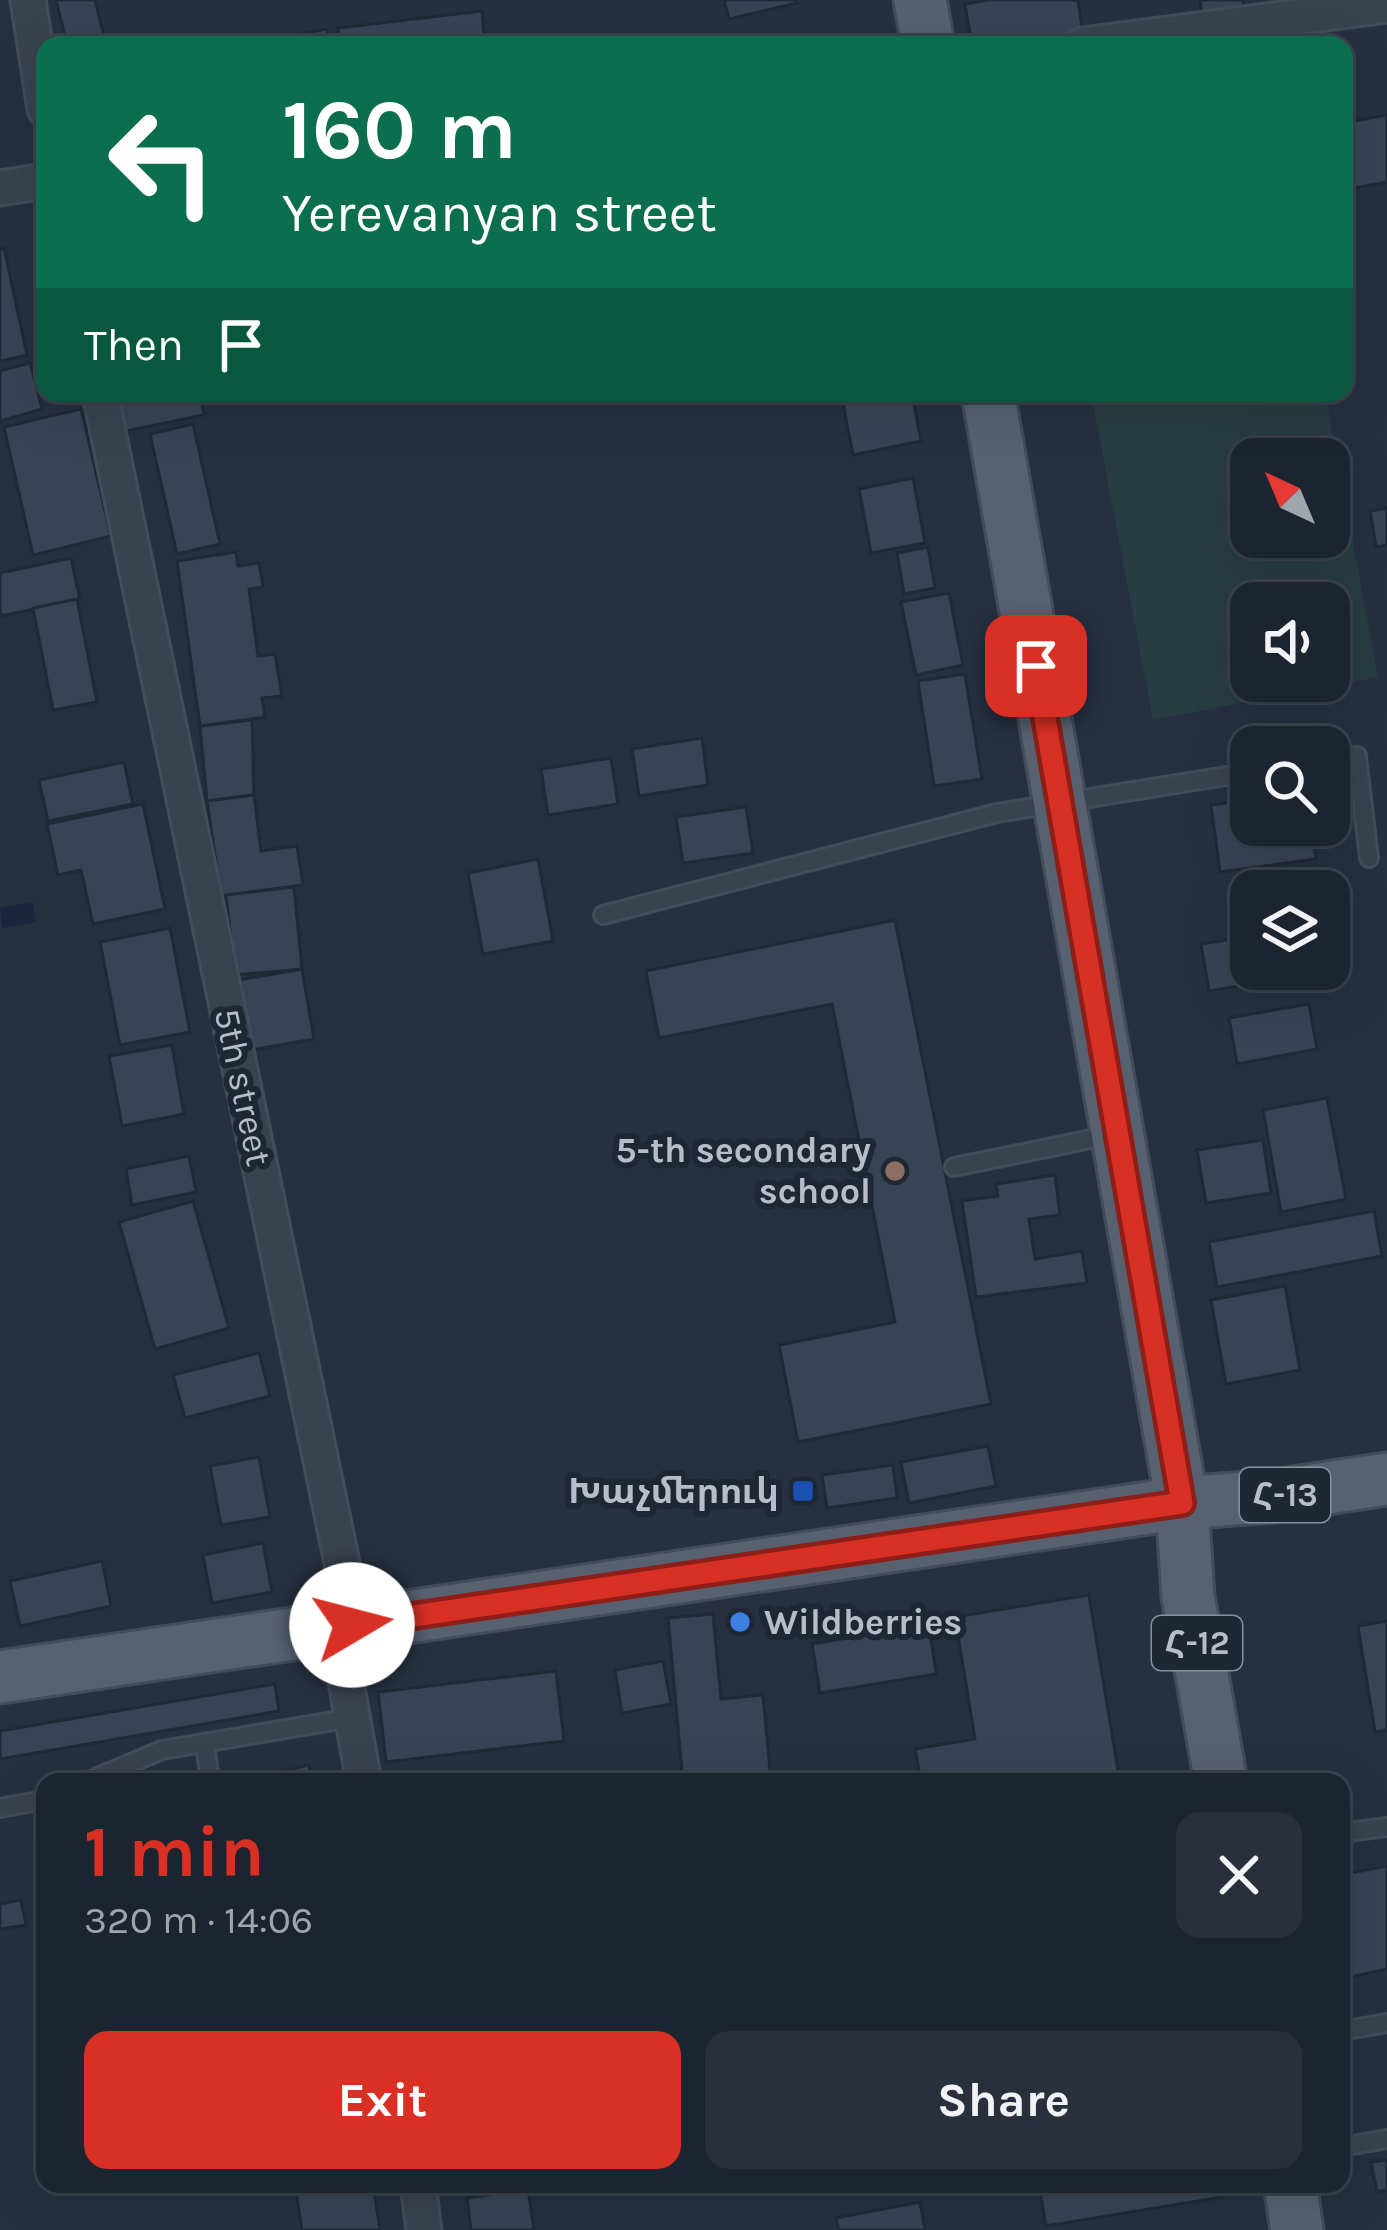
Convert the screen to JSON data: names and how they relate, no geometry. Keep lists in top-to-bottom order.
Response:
{
  "streets": {
    "main road": ["Հ-13", "Հ-12"],
    "street": ["5th street"]
  },
  "crossings": [
    ["5th street", "Հ-13"],
    ["Հ-13", "Հ-12"]
  ],
  "places": {
    "other": ["5-th secondary school", "Wildberries"],
    "transit": ["Խաչմերուկ"]
  },
  "north": "top left",
  "page": {
    "turn": ["160 m", "Yerevanyan street"],
    "then": "Then",
    "heading": ["1 min", "320 m · 14:06"],
    "buttons": ["Exit", "Share"]
  }
}
